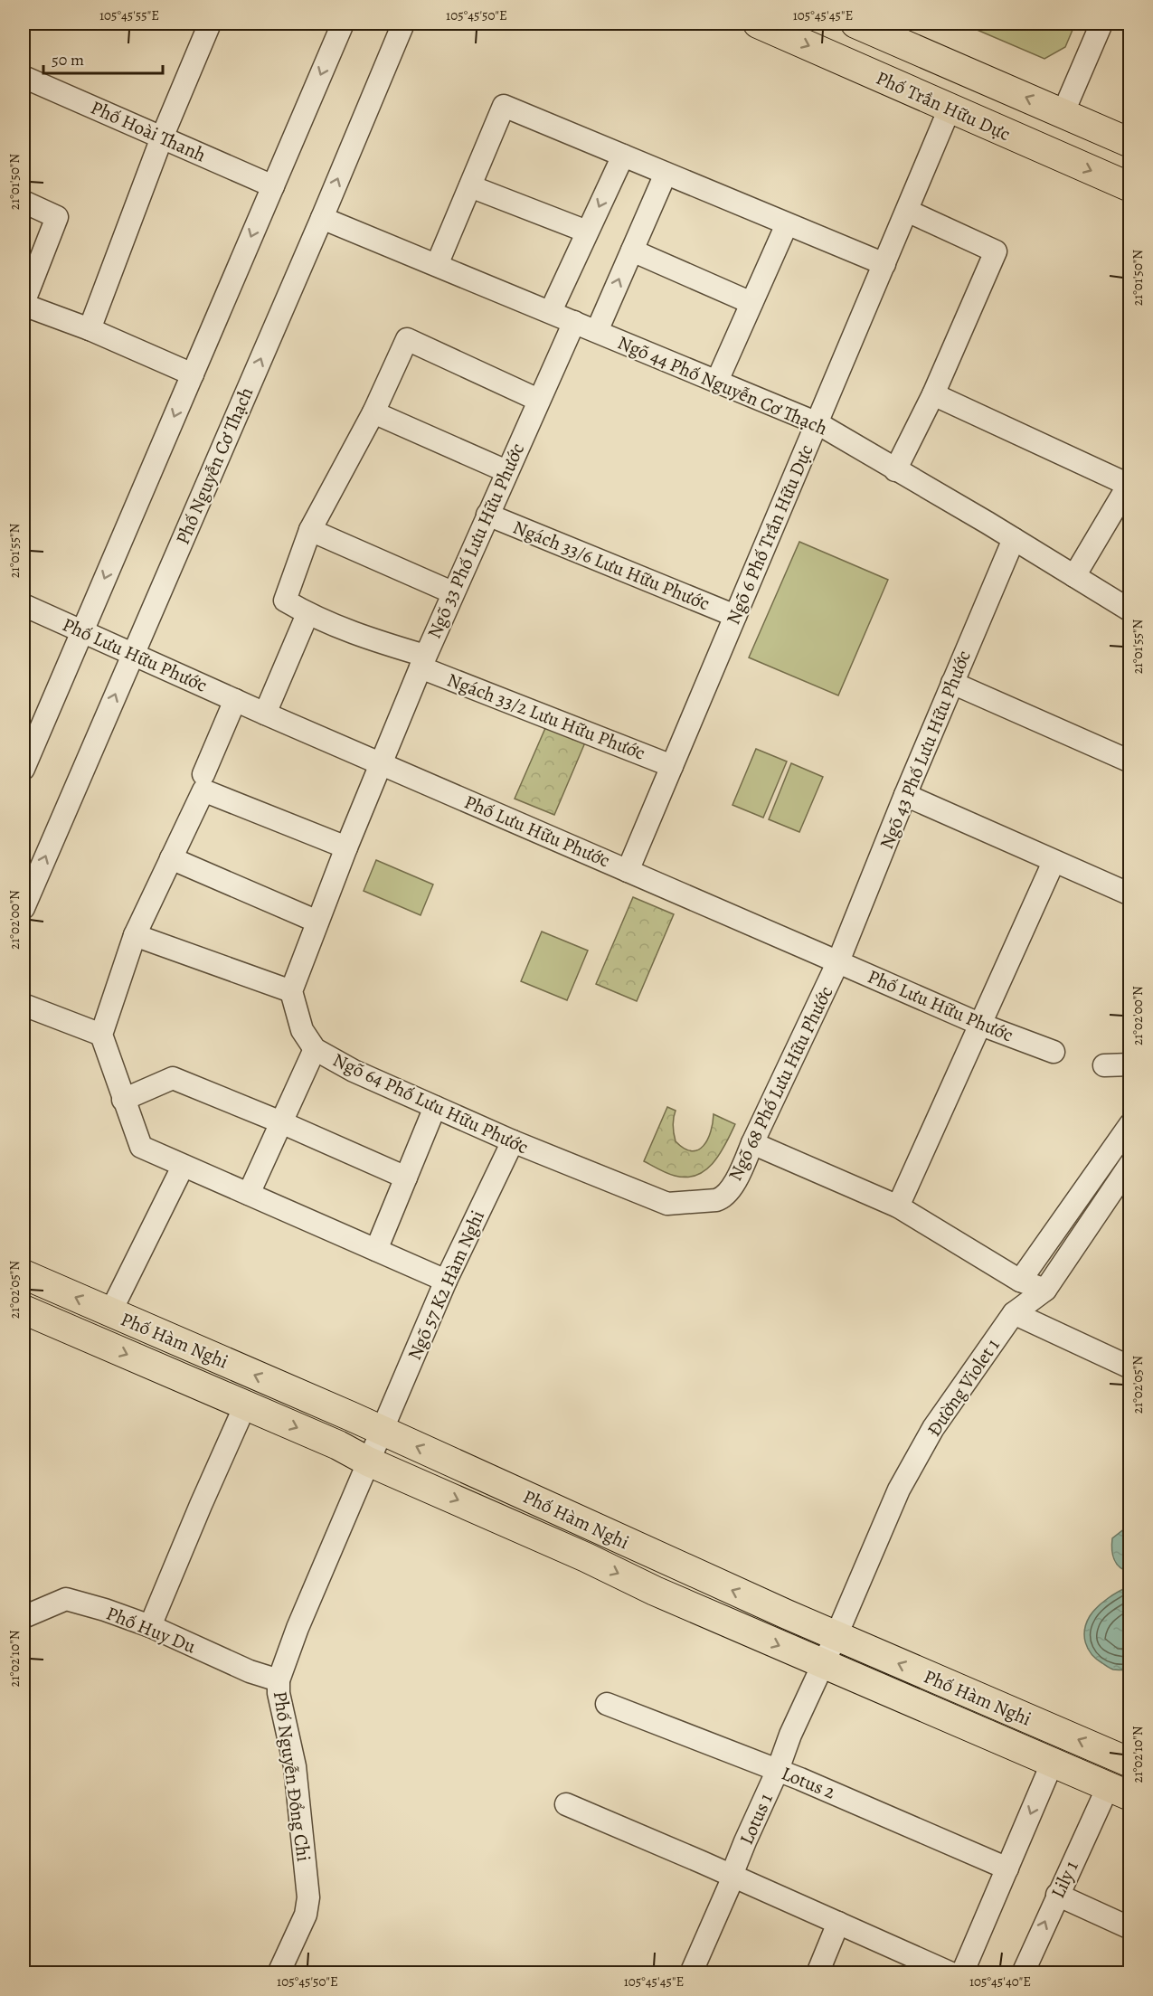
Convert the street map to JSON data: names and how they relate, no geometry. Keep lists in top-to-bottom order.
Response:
{
  "streets": {
    "main road": ["Phố Trần Hữu Dực", "Phố Hàm Nghi"],
    "street": [
      "Phố Hoài Thanh",
      "Ngõ 44 Phố Nguyễn Cơ Thạch",
      "Phố Nguyễn Cơ Thạch",
      "Ngõ 6 Phố Trần Hữu Dực",
      "Ngõ 33 Phố Lưu Hữu Phước",
      "Ngách 33/6 Lưu Hữu Phước",
      "Phố Lưu Hữu Phước",
      "Ngách 33/2 Lưu Hữu Phước",
      "Ngõ 43 Phố Lưu Hữu Phước",
      "Ngõ 68 Phố Lưu Hữu Phước",
      "Ngõ 64 Phố Lưu Hữu Phước",
      "Ngõ 57 K2 Hàm Nghi",
      "Đường Violet 1",
      "Phố Huy Du",
      "Phố Nguyễn Đổng Chi",
      "Lotus 2",
      "Lotus 1",
      "Lily 1"
    ]
  },
  "crossings": [
    ["Phố Trần Hữu Dực", "Ngõ 6 Phố Trần Hữu Dực"],
    ["Ngõ 44 Phố Nguyễn Cơ Thạch", "Phố Nguyễn Cơ Thạch"],
    ["Ngõ 44 Phố Nguyễn Cơ Thạch", "Ngõ 6 Phố Trần Hữu Dực"],
    ["Ngõ 44 Phố Nguyễn Cơ Thạch", "Ngõ 33 Phố Lưu Hữu Phước"],
    ["Ngõ 44 Phố Nguyễn Cơ Thạch", "Ngõ 43 Phố Lưu Hữu Phước"],
    ["Phố Nguyễn Cơ Thạch", "Phố Lưu Hữu Phước"],
    ["Ngõ 6 Phố Trần Hữu Dực", "Ngách 33/6 Lưu Hữu Phước"],
    ["Ngõ 6 Phố Trần Hữu Dực", "Phố Lưu Hữu Phước"],
    ["Ngõ 6 Phố Trần Hữu Dực", "Ngách 33/2 Lưu Hữu Phước"],
    ["Ngõ 33 Phố Lưu Hữu Phước", "Ngách 33/6 Lưu Hữu Phước"],
    ["Ngõ 33 Phố Lưu Hữu Phước", "Phố Lưu Hữu Phước"],
    ["Ngõ 33 Phố Lưu Hữu Phước", "Ngách 33/2 Lưu Hữu Phước"],
    ["Phố Lưu Hữu Phước", "Ngõ 43 Phố Lưu Hữu Phước"],
    ["Phố Lưu Hữu Phước", "Ngõ 68 Phố Lưu Hữu Phước"],
    ["Ngõ 43 Phố Lưu Hữu Phước", "Ngõ 68 Phố Lưu Hữu Phước"],
    ["Ngõ 68 Phố Lưu Hữu Phước", "Ngõ 64 Phố Lưu Hữu Phước"],
    ["Ngõ 64 Phố Lưu Hữu Phước", "Ngõ 57 K2 Hàm Nghi"],
    ["Ngõ 57 K2 Hàm Nghi", "Phố Hàm Nghi"],
    ["Ngõ 57 K2 Hàm Nghi", "Phố Nguyễn Đổng Chi"],
    ["Phố Hàm Nghi", "Đường Violet 1"],
    ["Phố Hàm Nghi", "Phố Nguyễn Đổng Chi"],
    ["Phố Hàm Nghi", "Lotus 1"],
    ["Phố Hàm Nghi", "Lily 1"],
    ["Đường Violet 1", "Lotus 1"],
    ["Phố Huy Du", "Phố Nguyễn Đổng Chi"],
    ["Lotus 2", "Lotus 1"]
  ],
  "scale_bar": "50 m",
  "coordinates": [
    "105°45'55\"E",
    "105°45'50\"E",
    "105°45'45\"E",
    "21°01'50\"N",
    "21°01'55\"N",
    "21°02'00\"N",
    "21°02'05\"N",
    "21°02'10\"N",
    "105°45'40\"E"
  ]
}
